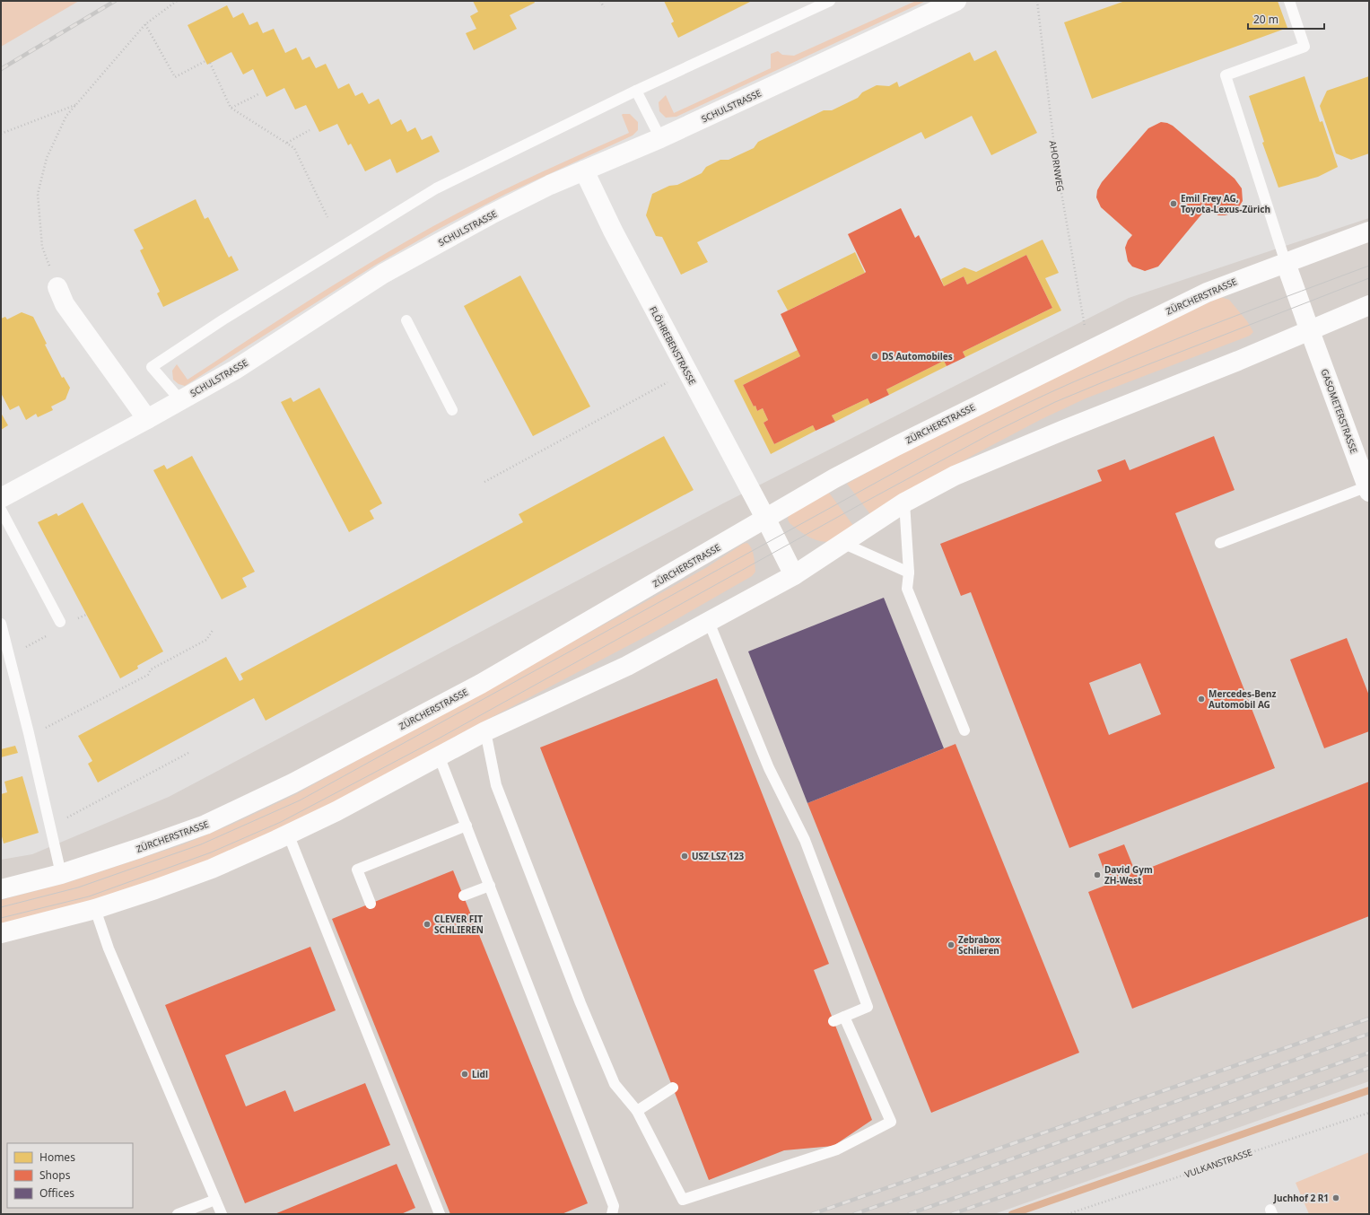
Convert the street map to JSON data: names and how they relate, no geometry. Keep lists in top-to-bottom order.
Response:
{
  "streets": {
    "main road": [
      "SCHULSTRASSE",
      "ZÜRCHERSTRASSE",
      "FLÖHREBENSTRASSE",
      "GASOMETERSTRASSE"
    ],
    "path": ["AHORNWEG", "VULKANSTRASSE"]
  },
  "crossings": [
    ["SCHULSTRASSE", "FLÖHREBENSTRASSE"],
    ["ZÜRCHERSTRASSE", "FLÖHREBENSTRASSE"],
    ["ZÜRCHERSTRASSE", "GASOMETERSTRASSE"]
  ],
  "places": [
    "Emil Frey AG, Toyota-Lexus-Zürich",
    "DS Automobiles",
    "Mercedes-Benz Automobil AG",
    "USZ LSZ 123",
    "David Gym ZH-West",
    "CLEVER FIT SCHLIEREN",
    "Zebrabox Schlieren",
    "Lidl",
    "Juchhof 2 R1"
  ],
  "legend": ["Homes", "Shops", "Offices"],
  "scale_bar": "20 m"
}
